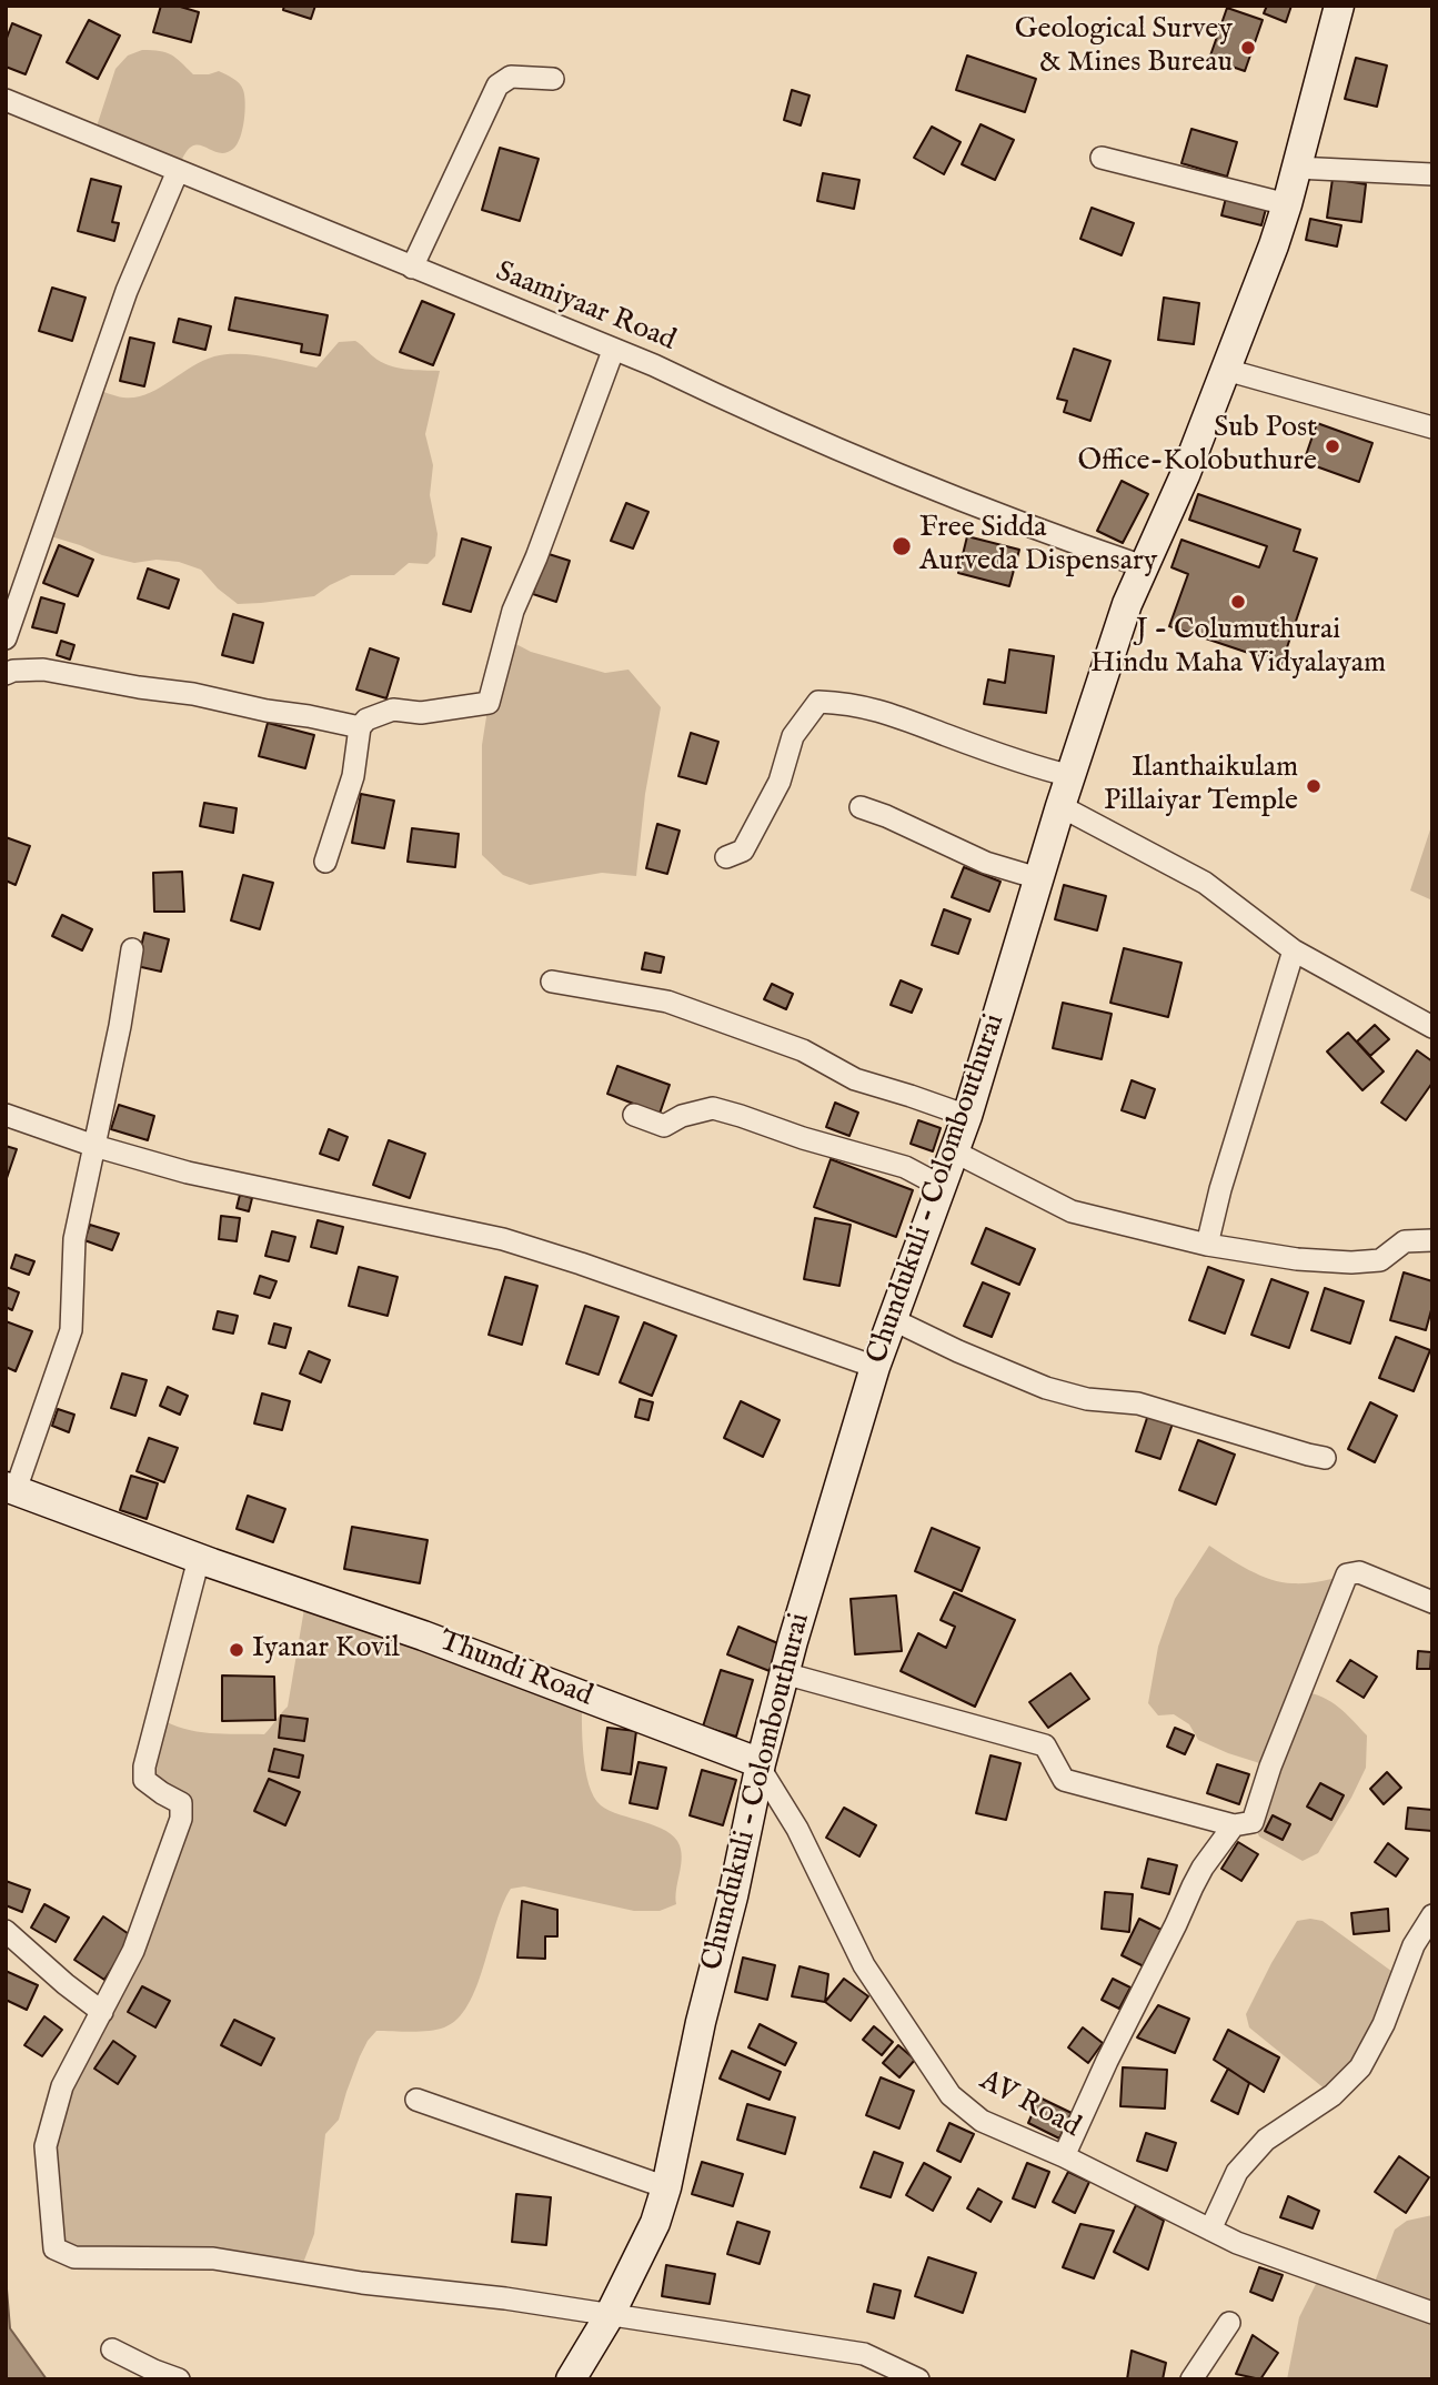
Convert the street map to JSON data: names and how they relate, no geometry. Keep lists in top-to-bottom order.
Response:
{
  "streets": {
    "main road": ["Chundukuli - Colombouthurai", "Thundi Road"],
    "street": ["Saamiyaar Road", "AV Road"]
  },
  "crossings": [
    ["Saamiyaar Road", "Chundukuli - Colombouthurai"],
    ["Chundukuli - Colombouthurai", "Thundi Road"],
    ["Chundukuli - Colombouthurai", "AV Road"],
    ["Thundi Road", "AV Road"]
  ],
  "places": [
    "Geological Survey & Mines Bureau",
    "Sub Post Office-Kolobuthure",
    "Free Sidda Aurveda Dispensary",
    "J - Columuthurai Hindu Maha Vidyalayam",
    "Ilanthaikulam Pillaiyar Temple",
    "Iyanar Kovil"
  ]
}
